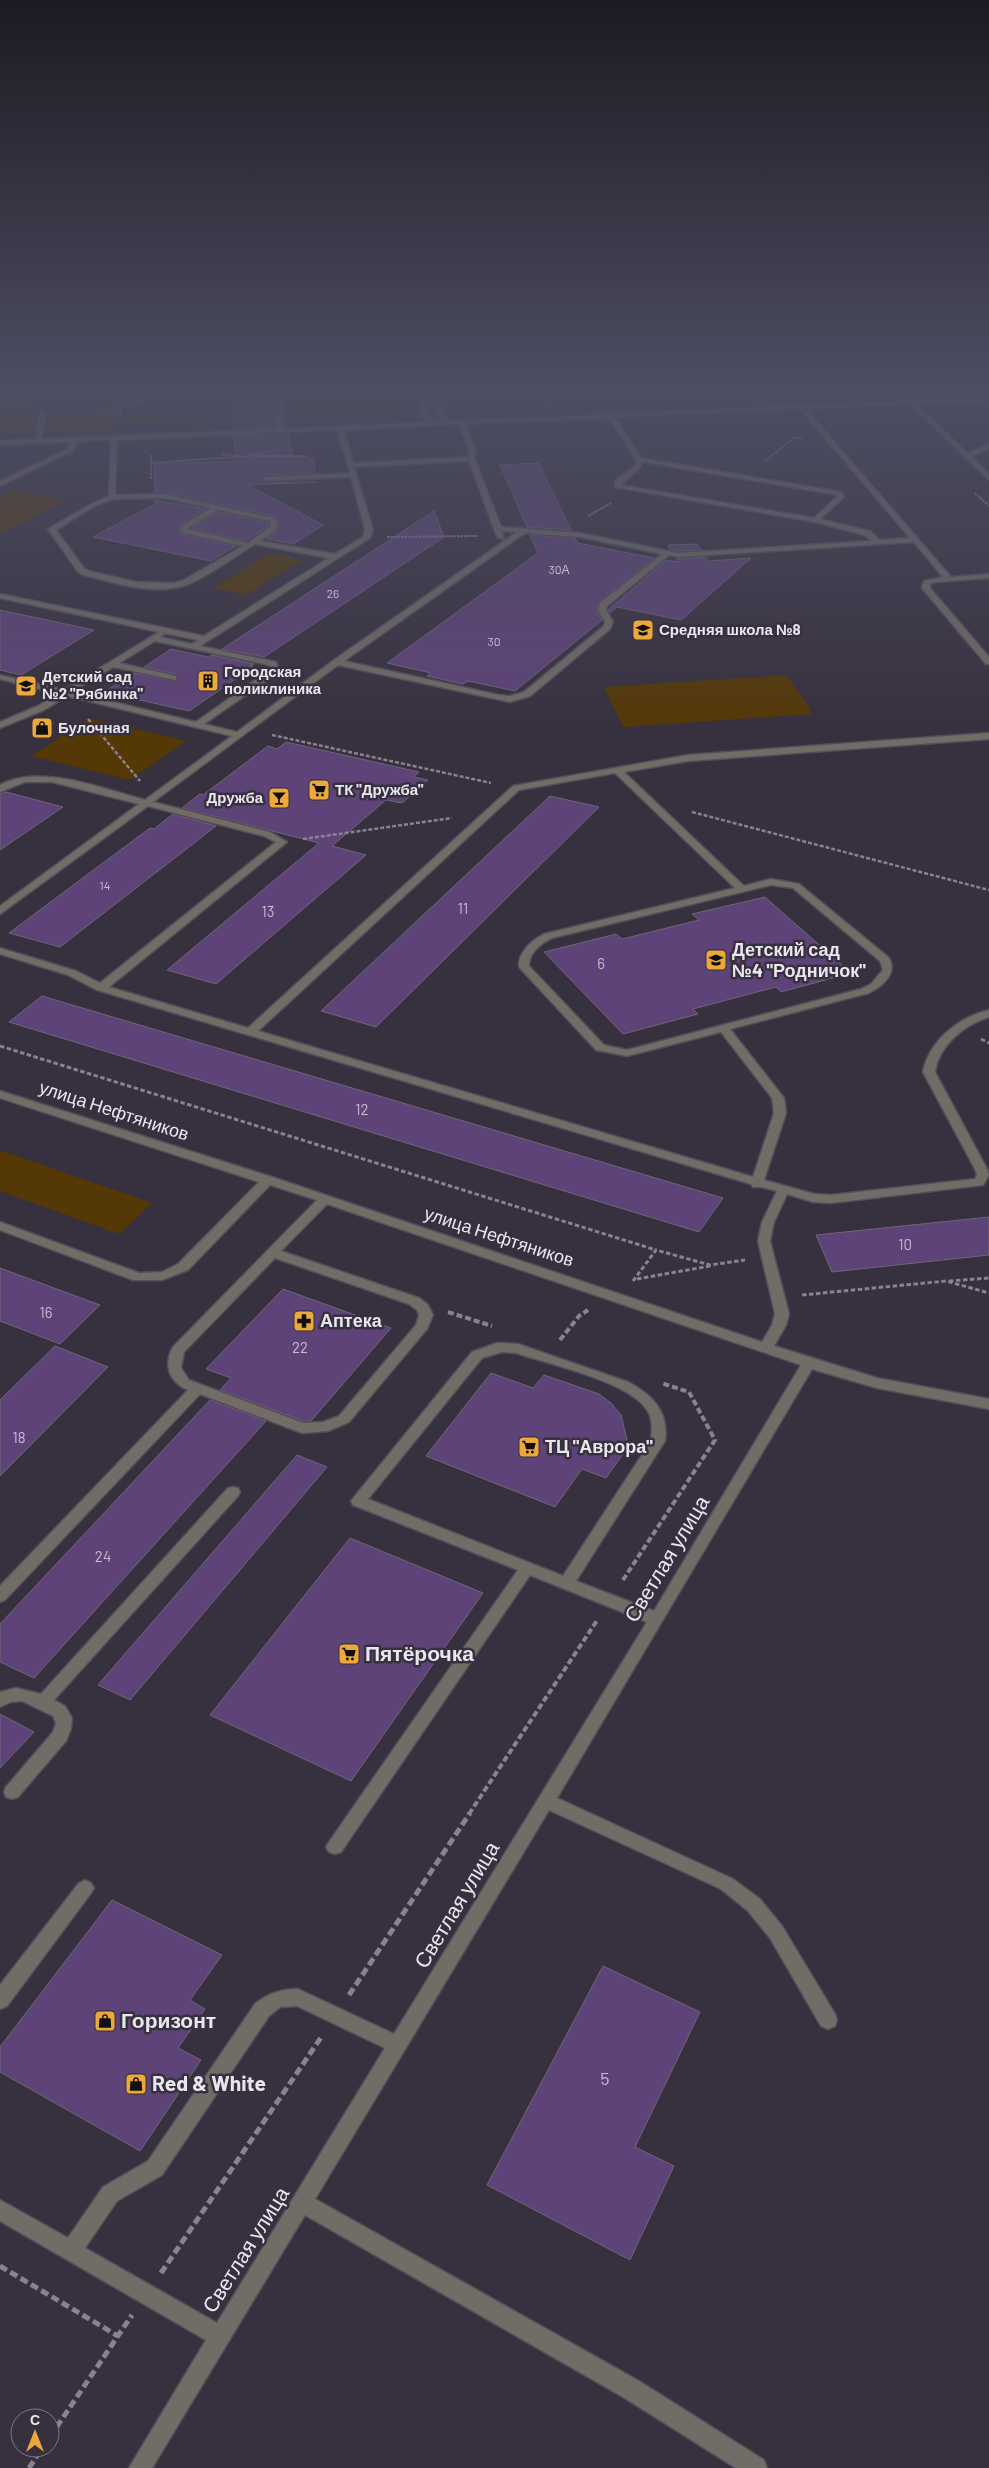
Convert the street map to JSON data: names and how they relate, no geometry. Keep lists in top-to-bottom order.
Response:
{
  "streets": {
    "street": ["улица Нефтяников", "Светлая улица"]
  },
  "crossings": [
    ["улица Нефтяников", "Светлая улица"]
  ],
  "places": {
    "school or university": ["Средняя школа №8", "Детский сад №2 \"Рябинка\"", "Детский сад №4 \"Родничок\""],
    "building": ["Городская поликлиника"],
    "shop": ["Булочная", "Горизонт", "Red & White"],
    "supermarket": ["ТК \"Дружба\"", "ТЦ \"Аврора\"", "Пятёрочка"],
    "bar": ["Дружба"],
    "pharmacy": ["Аптека"]
  },
  "house_numbers": [
    "30А",
    "26",
    "30",
    "14",
    "11",
    "13",
    "6",
    "12",
    "10",
    "16",
    "22",
    "18",
    "24",
    "5"
  ],
  "north": "top"
}
